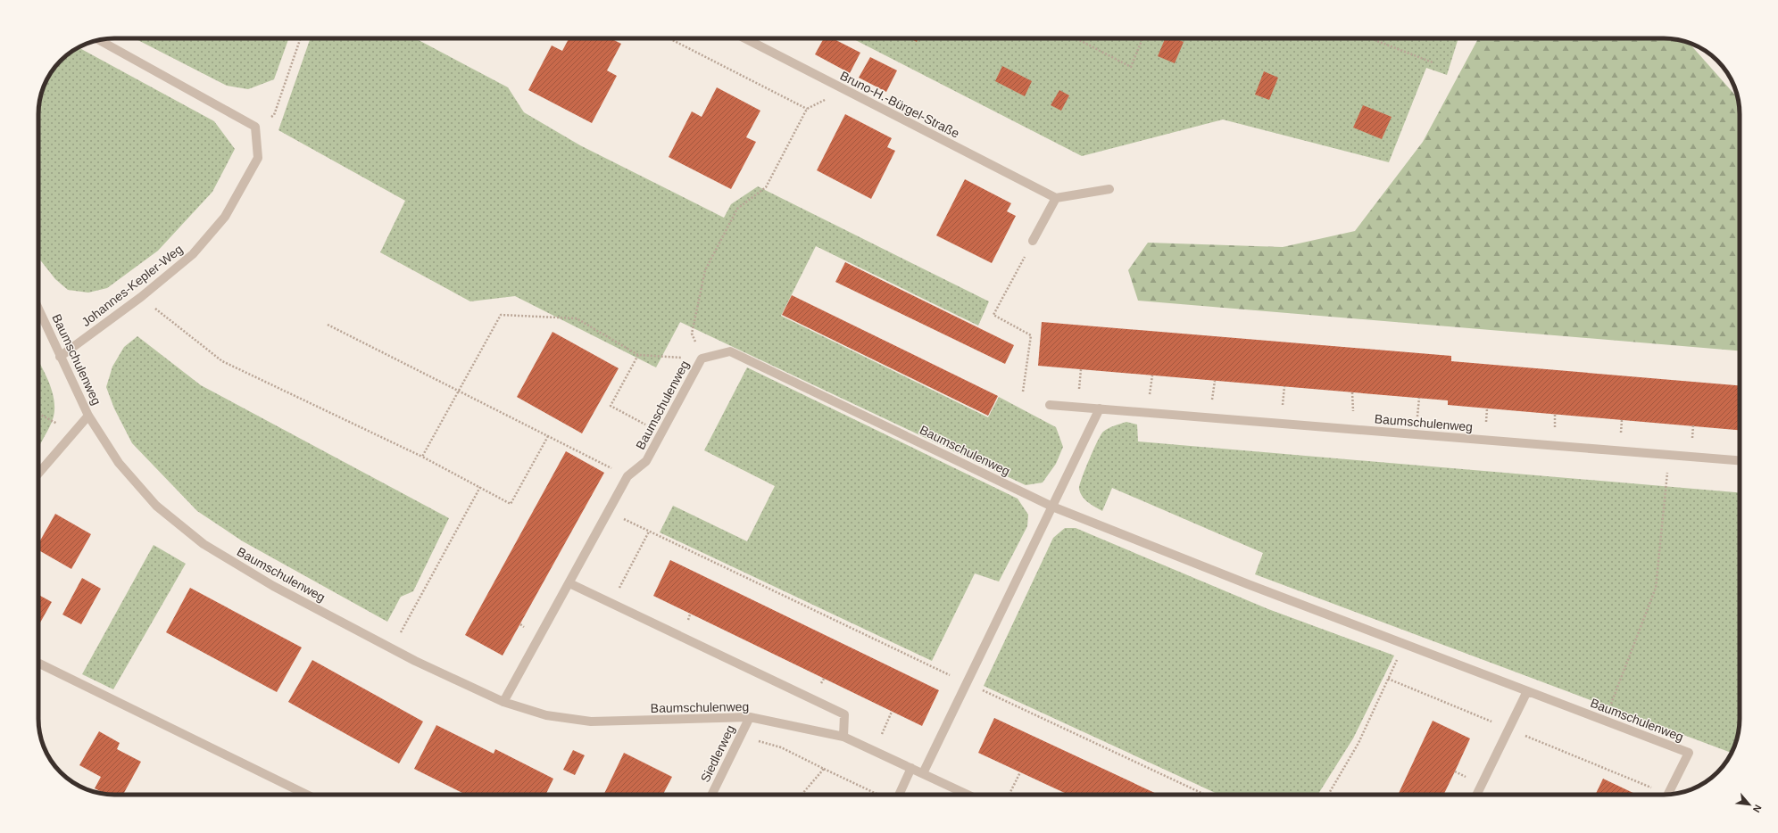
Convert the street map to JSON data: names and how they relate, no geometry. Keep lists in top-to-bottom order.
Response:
{
  "streets": {
    "street": [
      "Bruno-H.-Bürgel-Straße",
      "Johannes-Kepler-Weg",
      "Baumschulenweg",
      "Siedlerweg"
    ]
  },
  "crossings": [
    ["Johannes-Kepler-Weg", "Baumschulenweg"],
    ["Baumschulenweg", "Siedlerweg"]
  ],
  "north": "bottom right"
}
